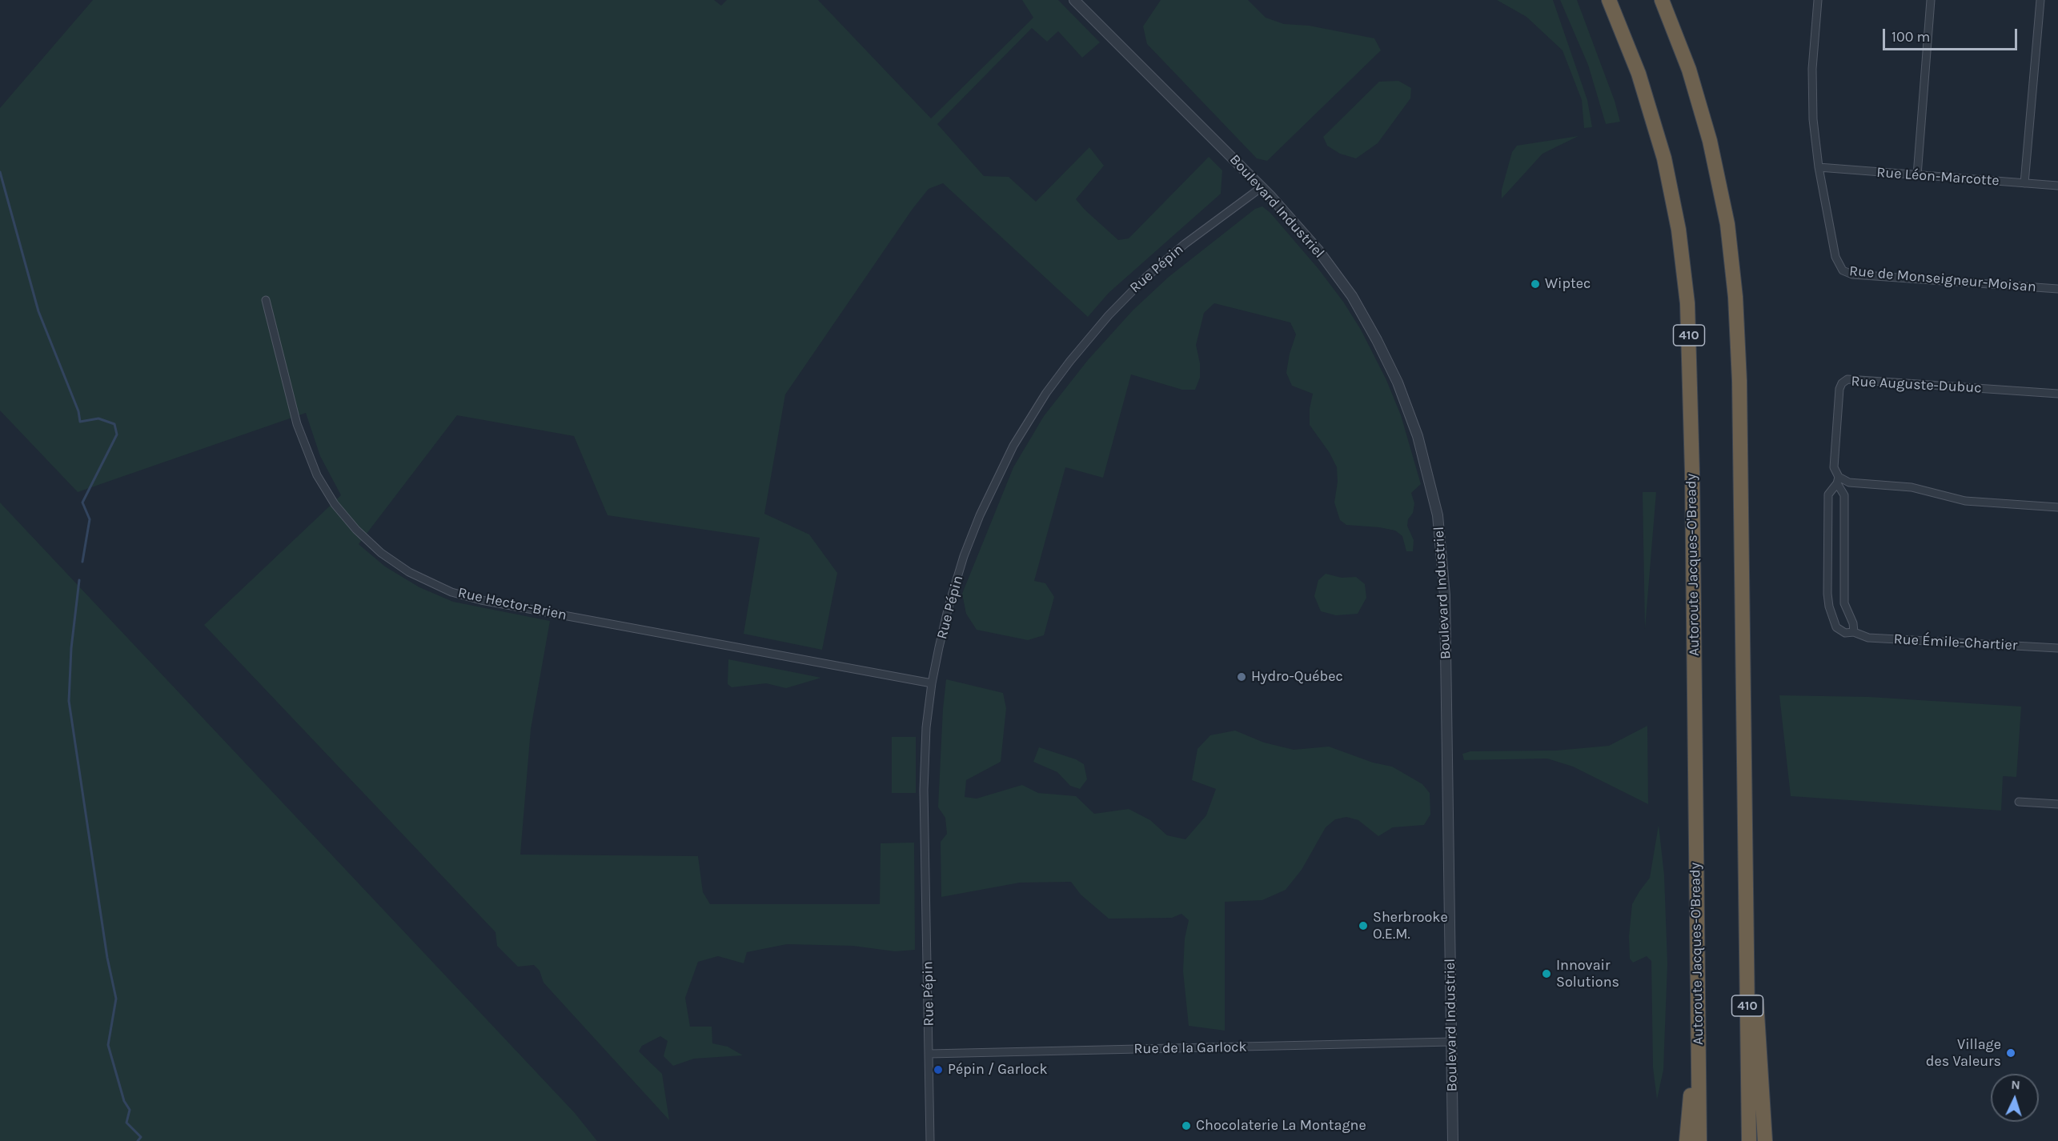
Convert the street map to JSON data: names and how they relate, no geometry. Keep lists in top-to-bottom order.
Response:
{
  "streets": {
    "highway": ["410", "Autoroute Jacques-O'Bready"],
    "street": [
      "Rue Léon-Marcotte",
      "Boulevard Industriel",
      "Rue Pépin",
      "Rue de Monseigneur-Moisan",
      "Rue Auguste-Dubuc",
      "Rue Hector-Brien",
      "Rue Émile-Chartier",
      "Rue de la Garlock"
    ]
  },
  "crossings": [
    ["Rue Léon-Marcotte", "Rue de Monseigneur-Moisan"],
    ["Boulevard Industriel", "Rue Pépin"],
    ["Boulevard Industriel", "Rue de la Garlock"],
    ["Rue Pépin", "Rue Hector-Brien"],
    ["Rue Pépin", "Rue de la Garlock"],
    ["Rue Auguste-Dubuc", "Rue Émile-Chartier"]
  ],
  "places": [
    "Wiptec",
    "Hydro-Québec",
    "Sherbrooke O.E.M.",
    "Innovair Solutions",
    "Village des Valeurs",
    "Pépin / Garlock",
    "Chocolaterie La Montagne"
  ],
  "scale_bar": "100 m",
  "north": "top"
}
